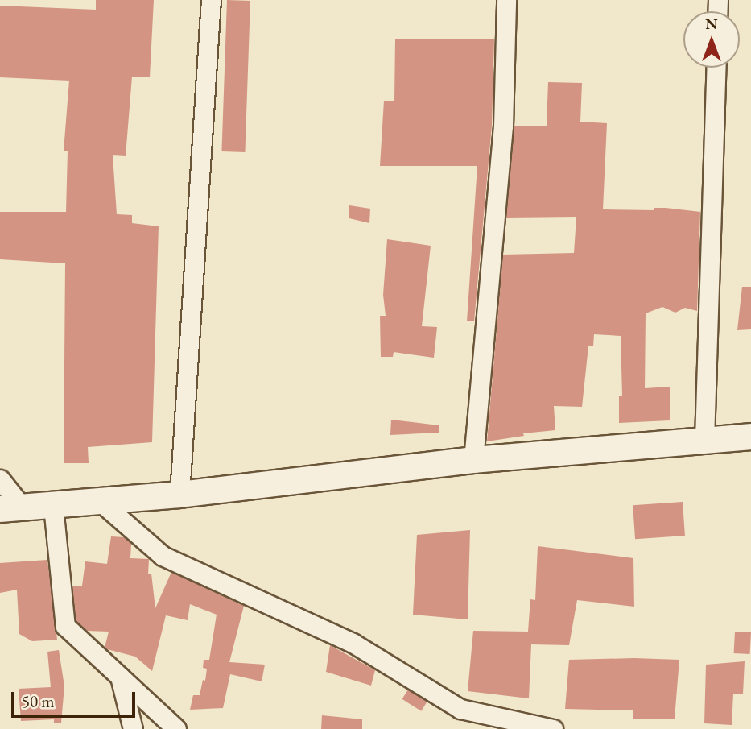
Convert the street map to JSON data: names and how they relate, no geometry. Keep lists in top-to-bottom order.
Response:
{
  "scale_bar": "50 m",
  "north": "top"
}
